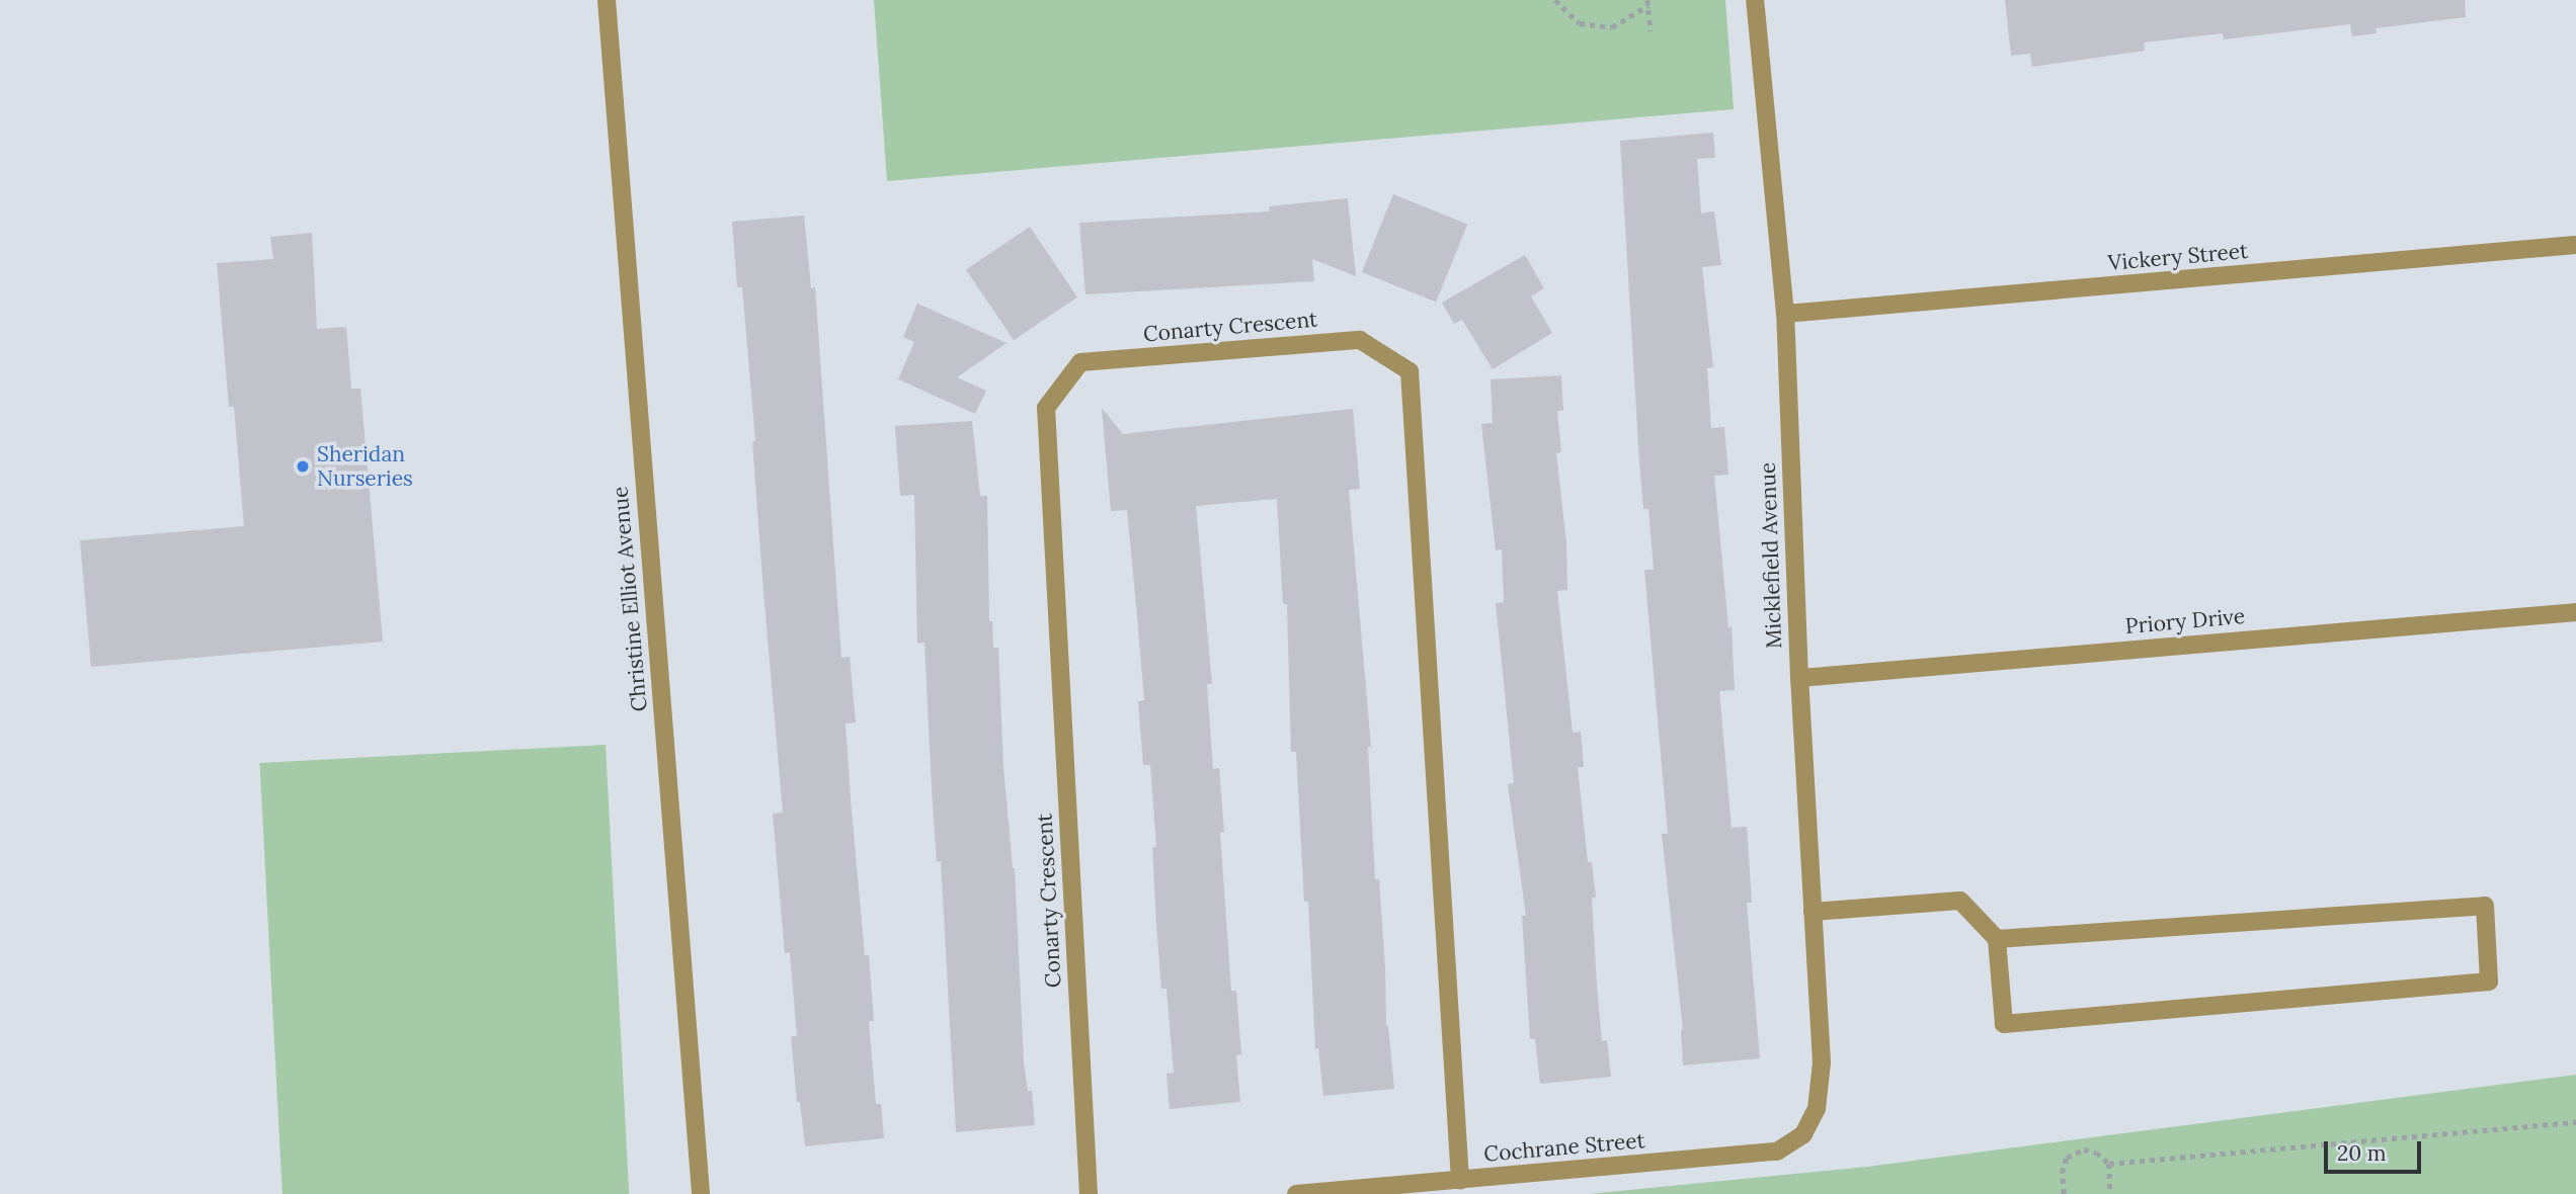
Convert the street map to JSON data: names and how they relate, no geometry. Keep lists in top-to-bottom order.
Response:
{
  "streets": {
    "street": [
      "Vickery Street",
      "Conarty Crescent",
      "Micklefield Avenue",
      "Christine Elliot Avenue",
      "Priory Drive",
      "Cochrane Street"
    ]
  },
  "crossings": [
    ["Vickery Street", "Micklefield Avenue"],
    ["Conarty Crescent", "Cochrane Street"],
    ["Micklefield Avenue", "Priory Drive"],
    ["Micklefield Avenue", "Cochrane Street"]
  ],
  "places": ["Sheridan Nurseries"],
  "scale_bar": "20 m"
}
